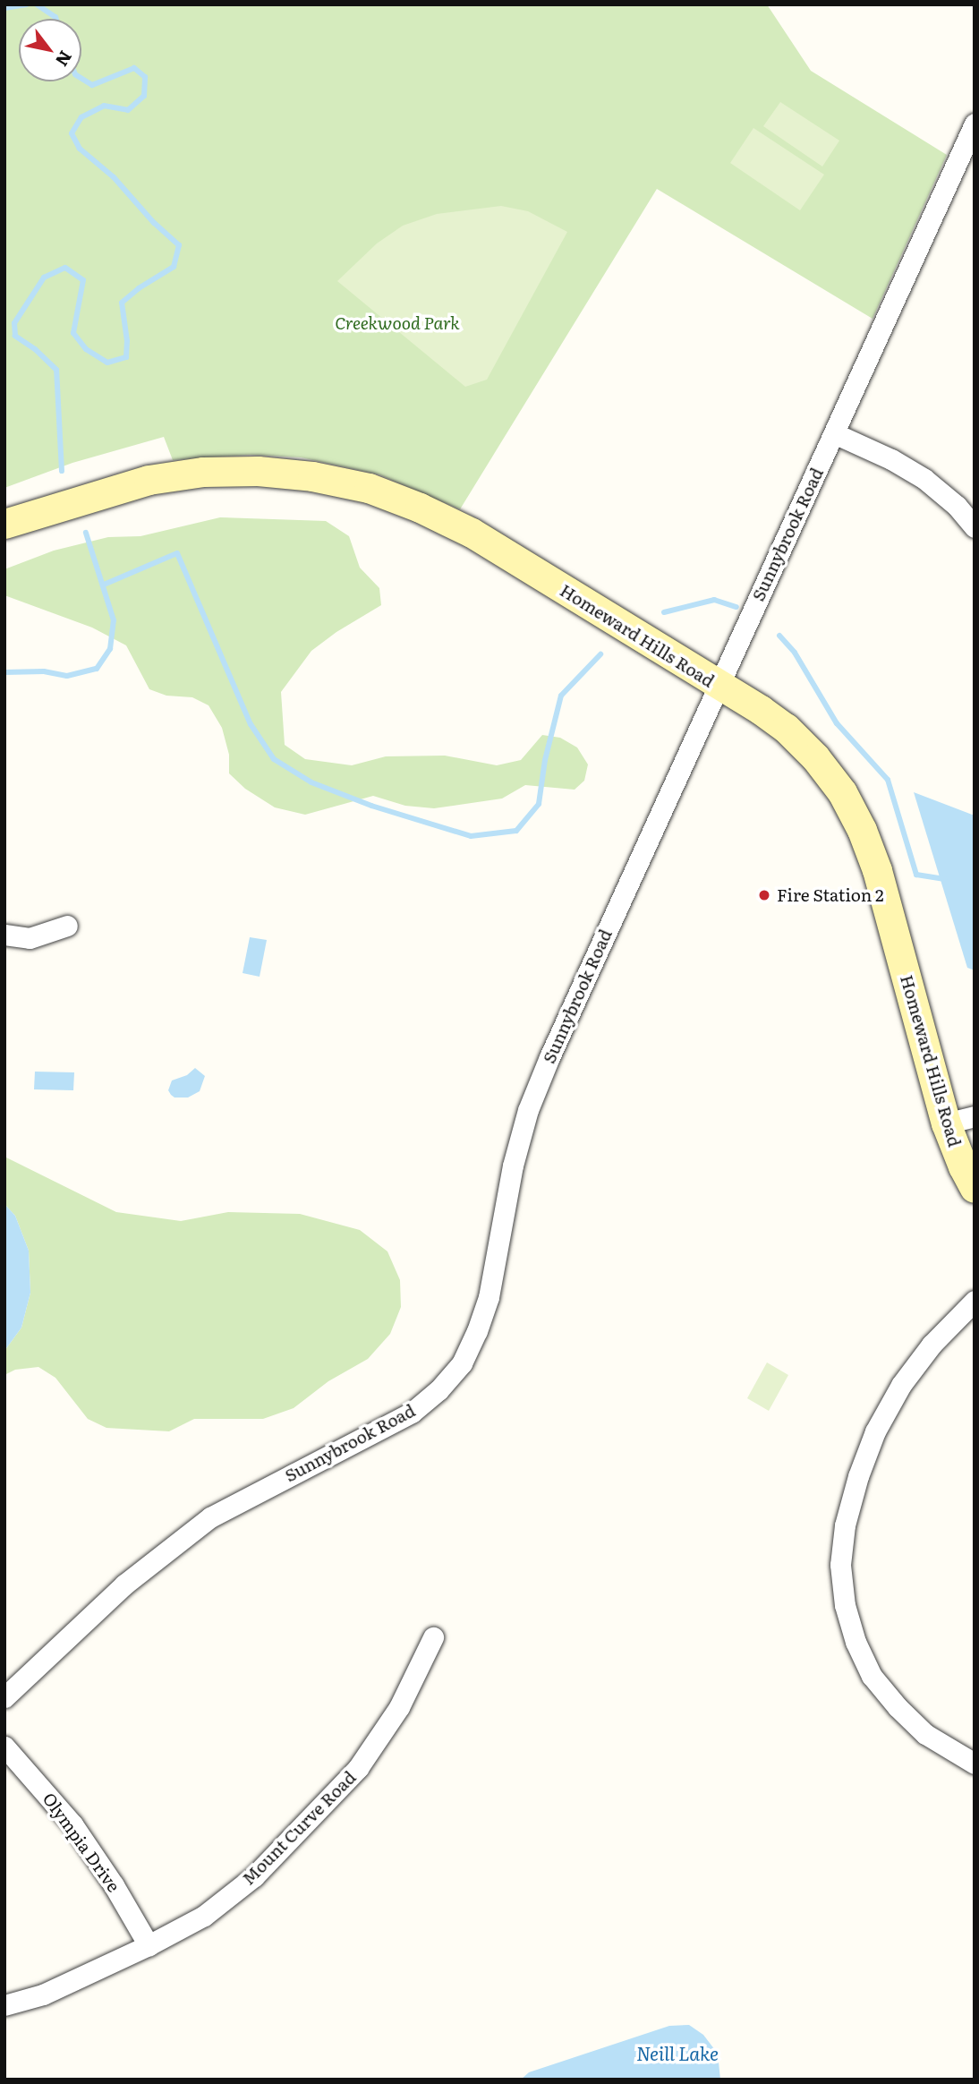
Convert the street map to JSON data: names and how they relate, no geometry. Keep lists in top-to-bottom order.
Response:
{
  "streets": {
    "street": [
      "Sunnybrook Road",
      "Homeward Hills Road",
      "Mount Curve Road",
      "Olympia Drive"
    ]
  },
  "crossings": [
    ["Sunnybrook Road", "Homeward Hills Road"],
    ["Mount Curve Road", "Olympia Drive"]
  ],
  "water": ["Neill Lake"],
  "parks": ["Creekwood Park"],
  "places": ["Fire Station 2"],
  "north": "bottom right"
}
